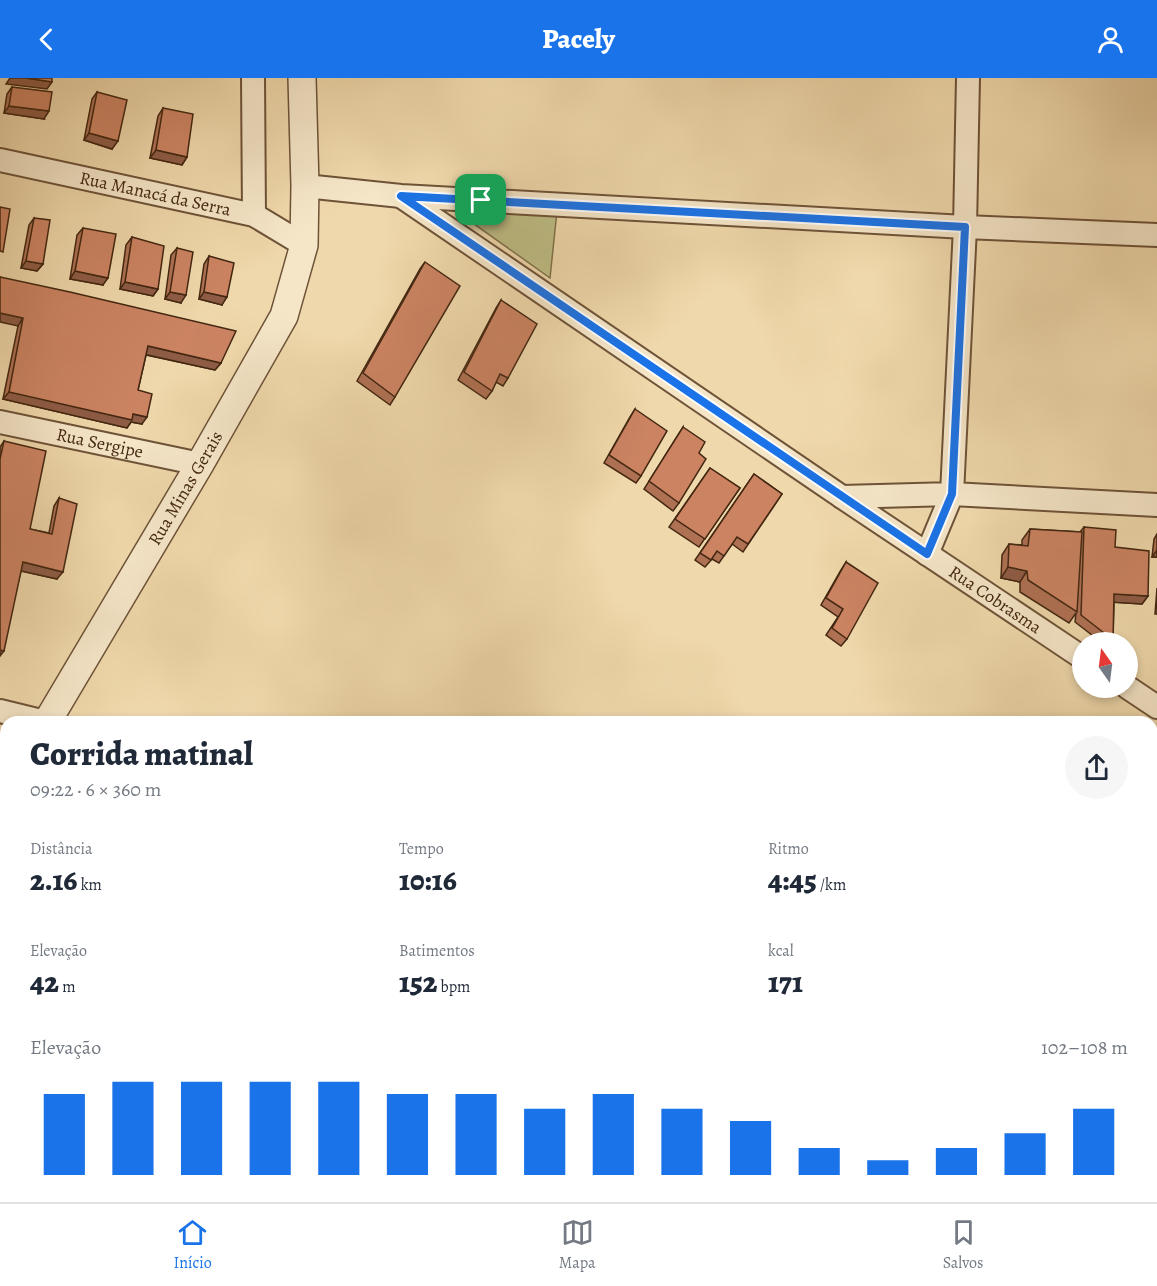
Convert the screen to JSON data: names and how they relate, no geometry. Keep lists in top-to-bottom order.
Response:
{
  "streets": {
    "street": [
      "Rua Manacá da Serra",
      "Rua Sergipe",
      "Rua Minas Gerais",
      "Rua Cobrasma"
    ]
  },
  "crossings": [
    ["Rua Manacá da Serra", "Rua Minas Gerais"],
    ["Rua Sergipe", "Rua Minas Gerais"]
  ],
  "north": "top",
  "page": {
    "header": "Pacely",
    "heading": ["Corrida matinal", "09:22 · 6 × 360 m"],
    "stats": [
      ["Distância", "2.16 km"],
      ["Tempo", "10:16"],
      ["Ritmo", "4:45 /km"],
      ["Elevação", "42 m"],
      ["Batimentos", "152 bpm"],
      ["kcal", "171"]
    ],
    "chart": ["Elevação", "102–108 m"],
    "tabs": ["Início", "Mapa", "Salvos"]
  }
}
